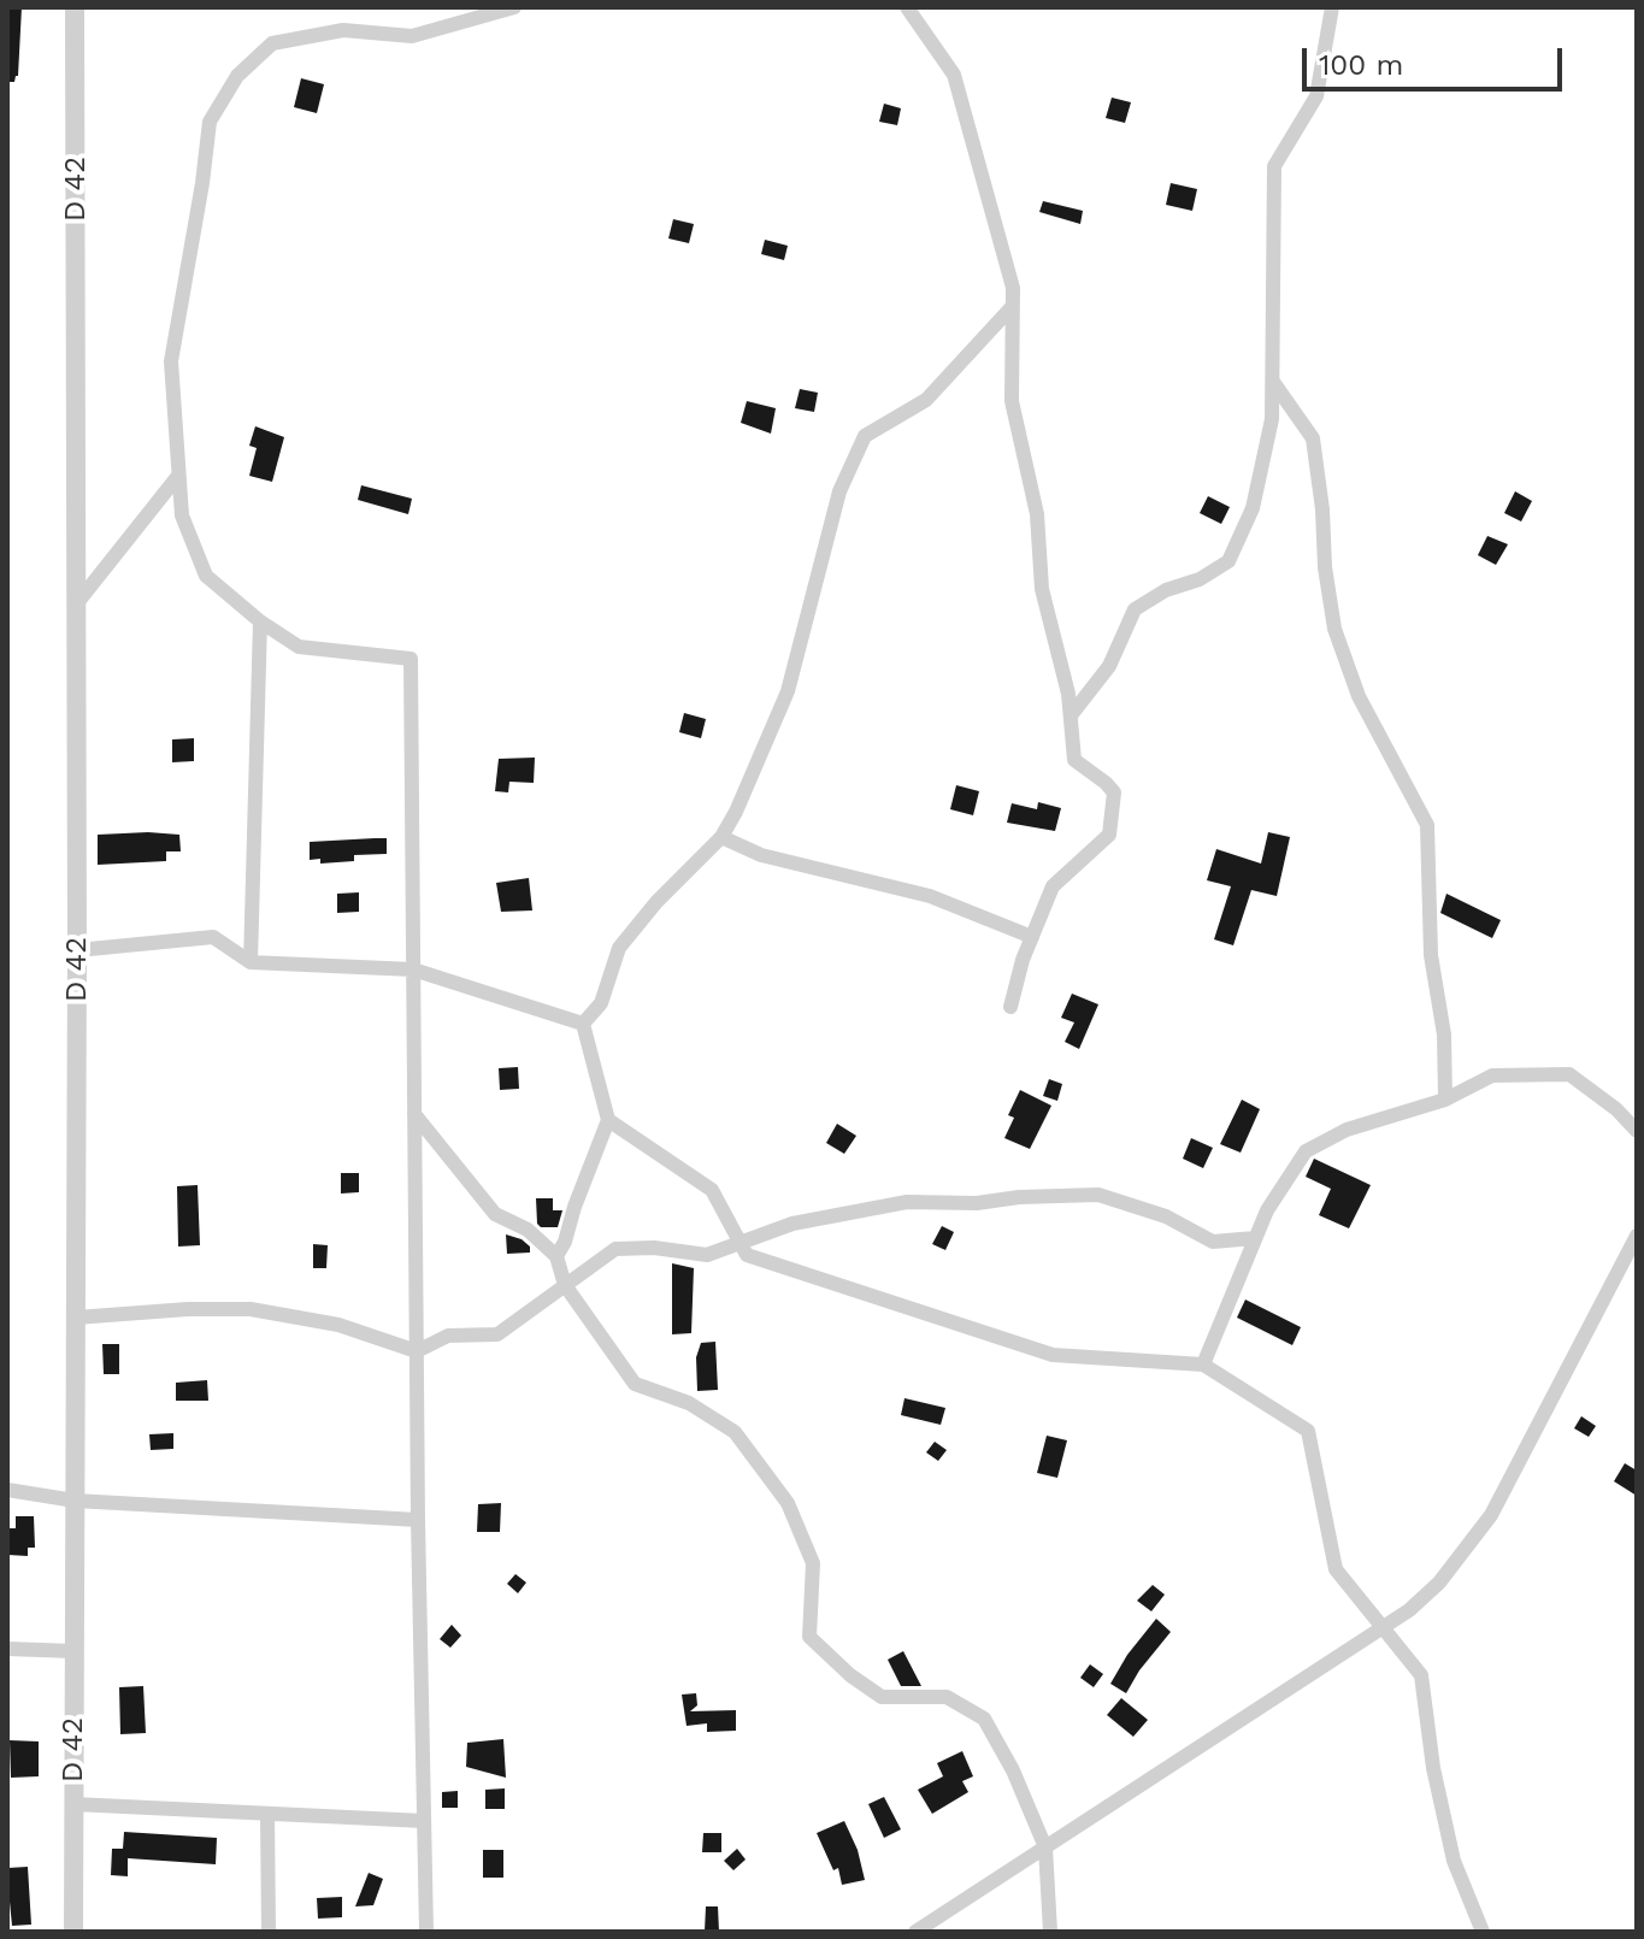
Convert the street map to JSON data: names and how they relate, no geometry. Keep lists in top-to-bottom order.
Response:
{
  "streets": {
    "street": ["D 42"]
  },
  "scale_bar": "100 m"
}
